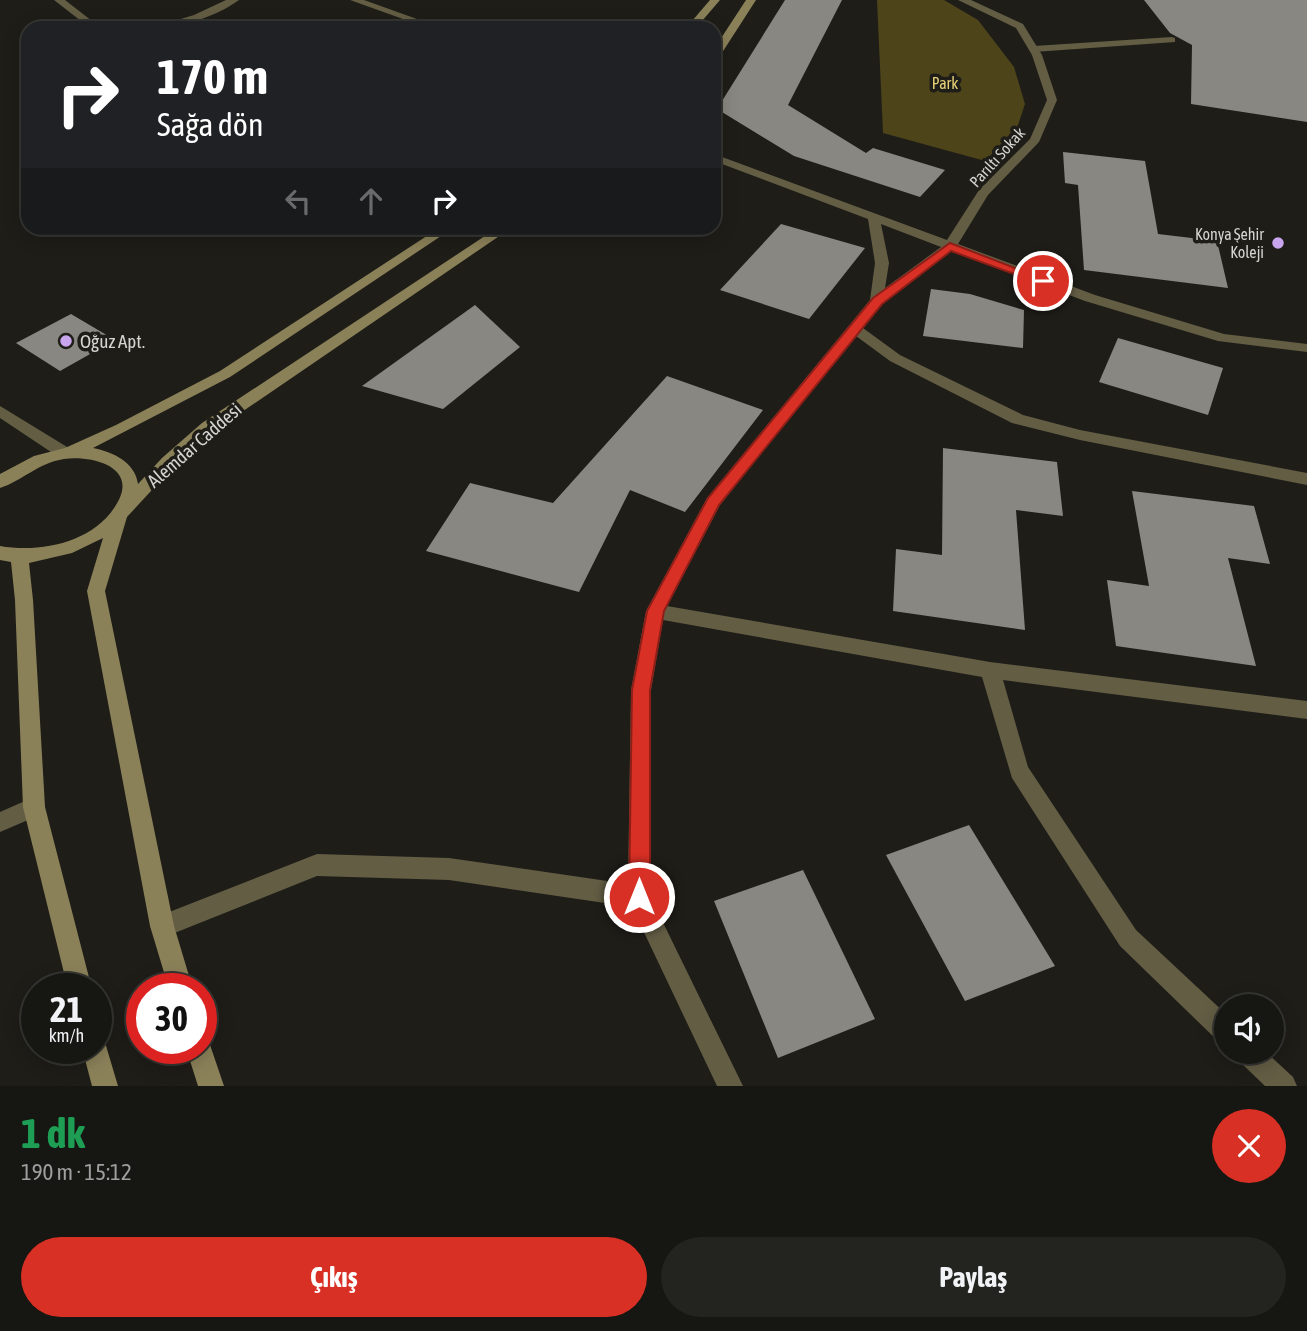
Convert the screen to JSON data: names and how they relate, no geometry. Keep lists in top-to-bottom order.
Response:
{
  "streets": {
    "main road": ["Alemdar Caddesi"],
    "street": ["Parıltı Sokak"]
  },
  "parks": ["Park"],
  "places": ["Konya Şehir Koleji", "Oğuz Apt."],
  "page": {
    "turn": ["170 m", "Sağa dön"],
    "speed": "21 km/h",
    "limit": "30",
    "heading": ["1 dk", "190 m · 15:12"],
    "buttons": ["Çıkış", "Paylaş"]
  }
}
